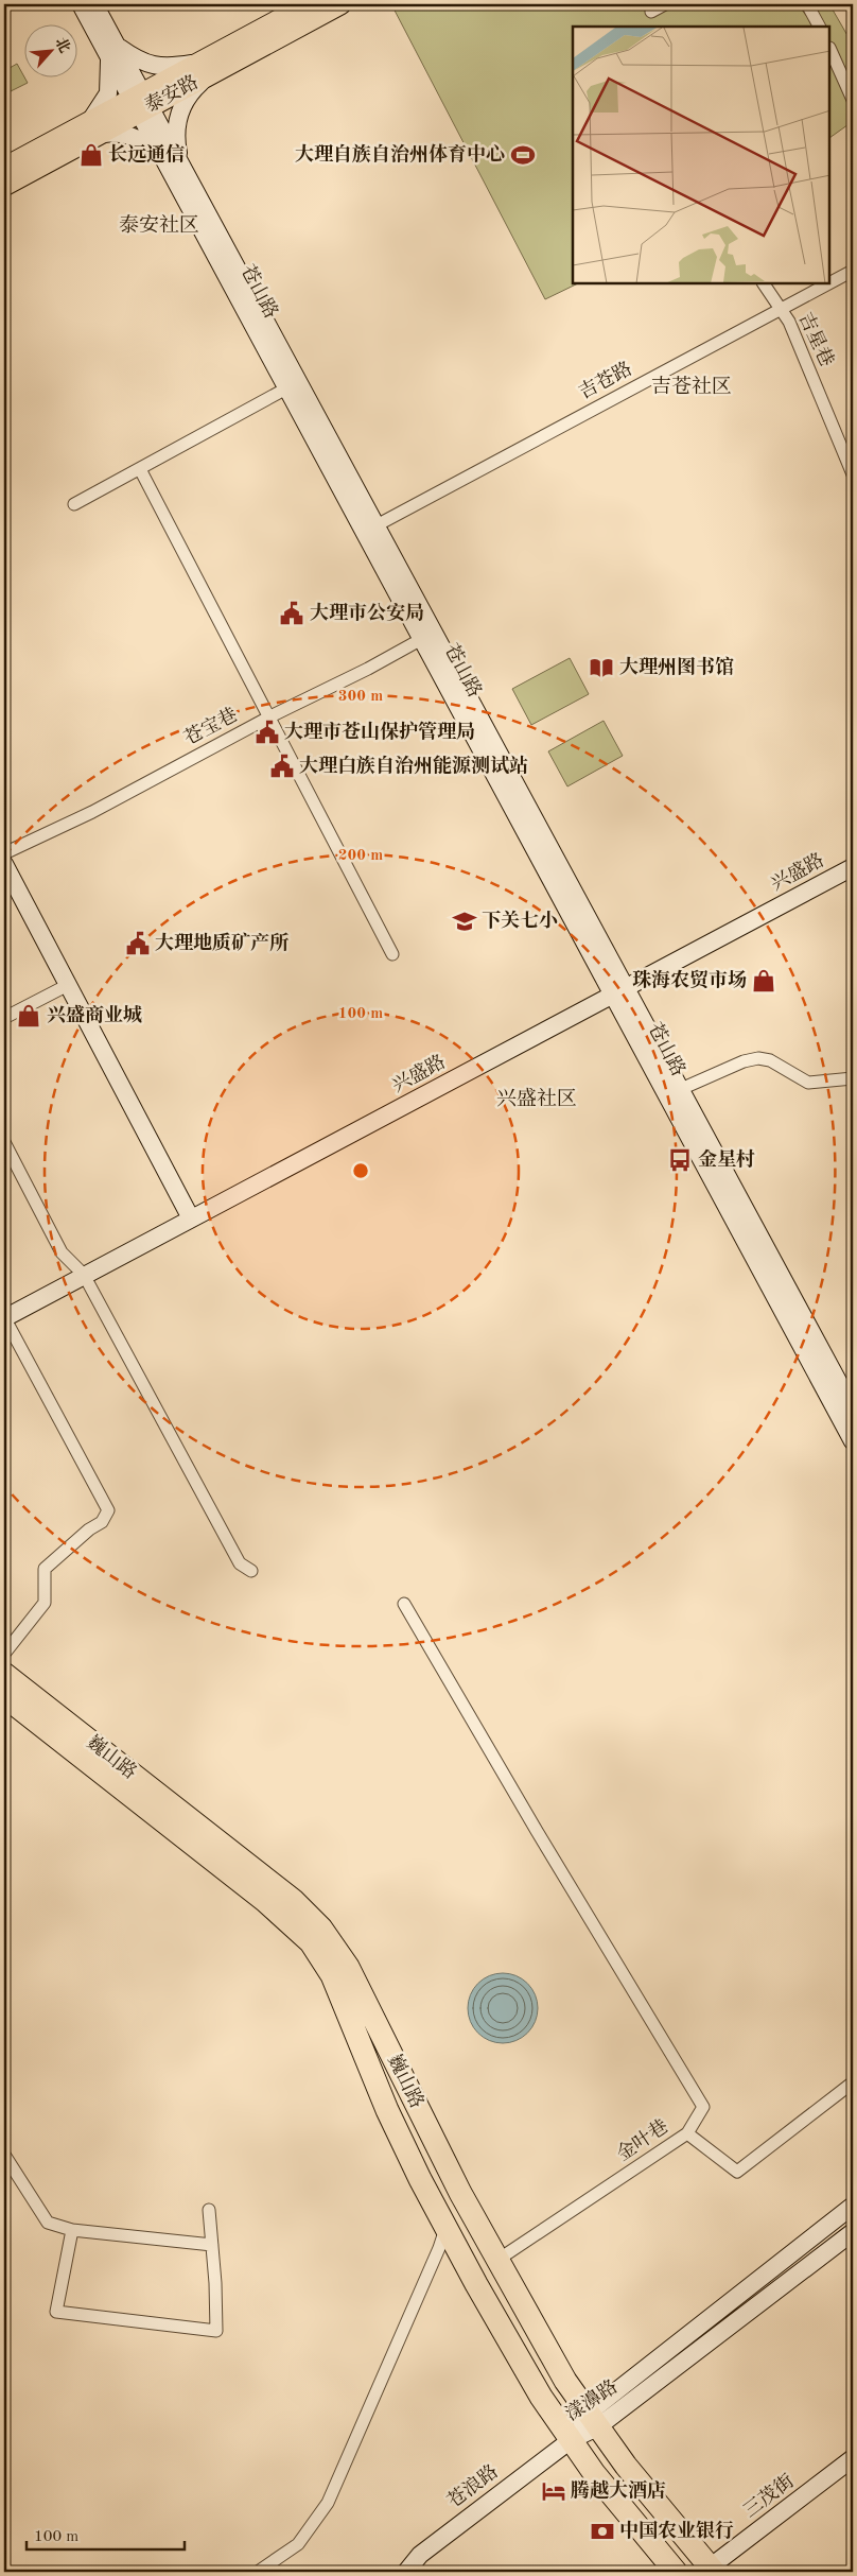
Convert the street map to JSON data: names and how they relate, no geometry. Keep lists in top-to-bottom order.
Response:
{
  "streets": {
    "highway": ["巍山路"],
    "main road": [
      "泰安路",
      "苍山路",
      "兴盛路",
      "漾濞路",
      "苍浪路",
      "三茂街"
    ],
    "street": [
      "吉星巷",
      "吉苍路",
      "苍宝巷",
      "金叶巷"
    ]
  },
  "crossings": [
    ["泰安路", "苍山路"],
    ["苍山路", "吉苍路"],
    ["苍山路", "苍宝巷"],
    ["苍山路", "兴盛路"],
    ["吉星巷", "吉苍路"],
    ["巍山路", "金叶巷"],
    ["巍山路", "漾濞路"],
    ["巍山路", "苍浪路"],
    ["巍山路", "三茂街"],
    ["漾濞路", "苍浪路"]
  ],
  "districts": ["泰安社区", "吉苍社区", "兴盛社区"],
  "places": {
    "shop": ["长远通信", "珠海农贸市场", "兴盛商业城"],
    "sports": ["大理自族自治州体育中心"],
    "public building": [
      "大理市公安局",
      "大理市苍山保护管理局",
      "大理白族自治州能源测试站",
      "大理地质矿产所"
    ],
    "library": ["大理州图书馆"],
    "school or university": ["下关七小"],
    "bus stop": ["金星村"],
    "hotel": ["腾越大酒店"],
    "bank": ["中国农业银行"]
  },
  "scale_bar": "100 m",
  "north": "top right",
  "rings": ["300 m", "200 m", "100 m"]
}
